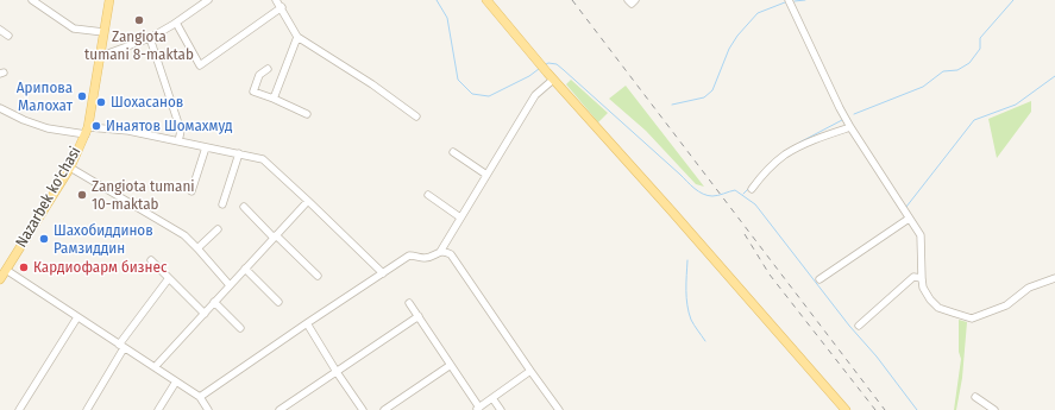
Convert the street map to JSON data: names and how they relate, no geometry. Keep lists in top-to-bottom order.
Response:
{
  "streets": {
    "main road": ["Nazarbek ko'chasi"]
  },
  "places": [
    "Zangiota tumani 8-maktab",
    "Арипова Малохат",
    "Шохасанов",
    "Инаятов Шомахмуд",
    "Zangiota tumani 10-maktab",
    "Шахобиддинов Рамзиддин",
    "Кардиофарм бизнес"
  ]
}
